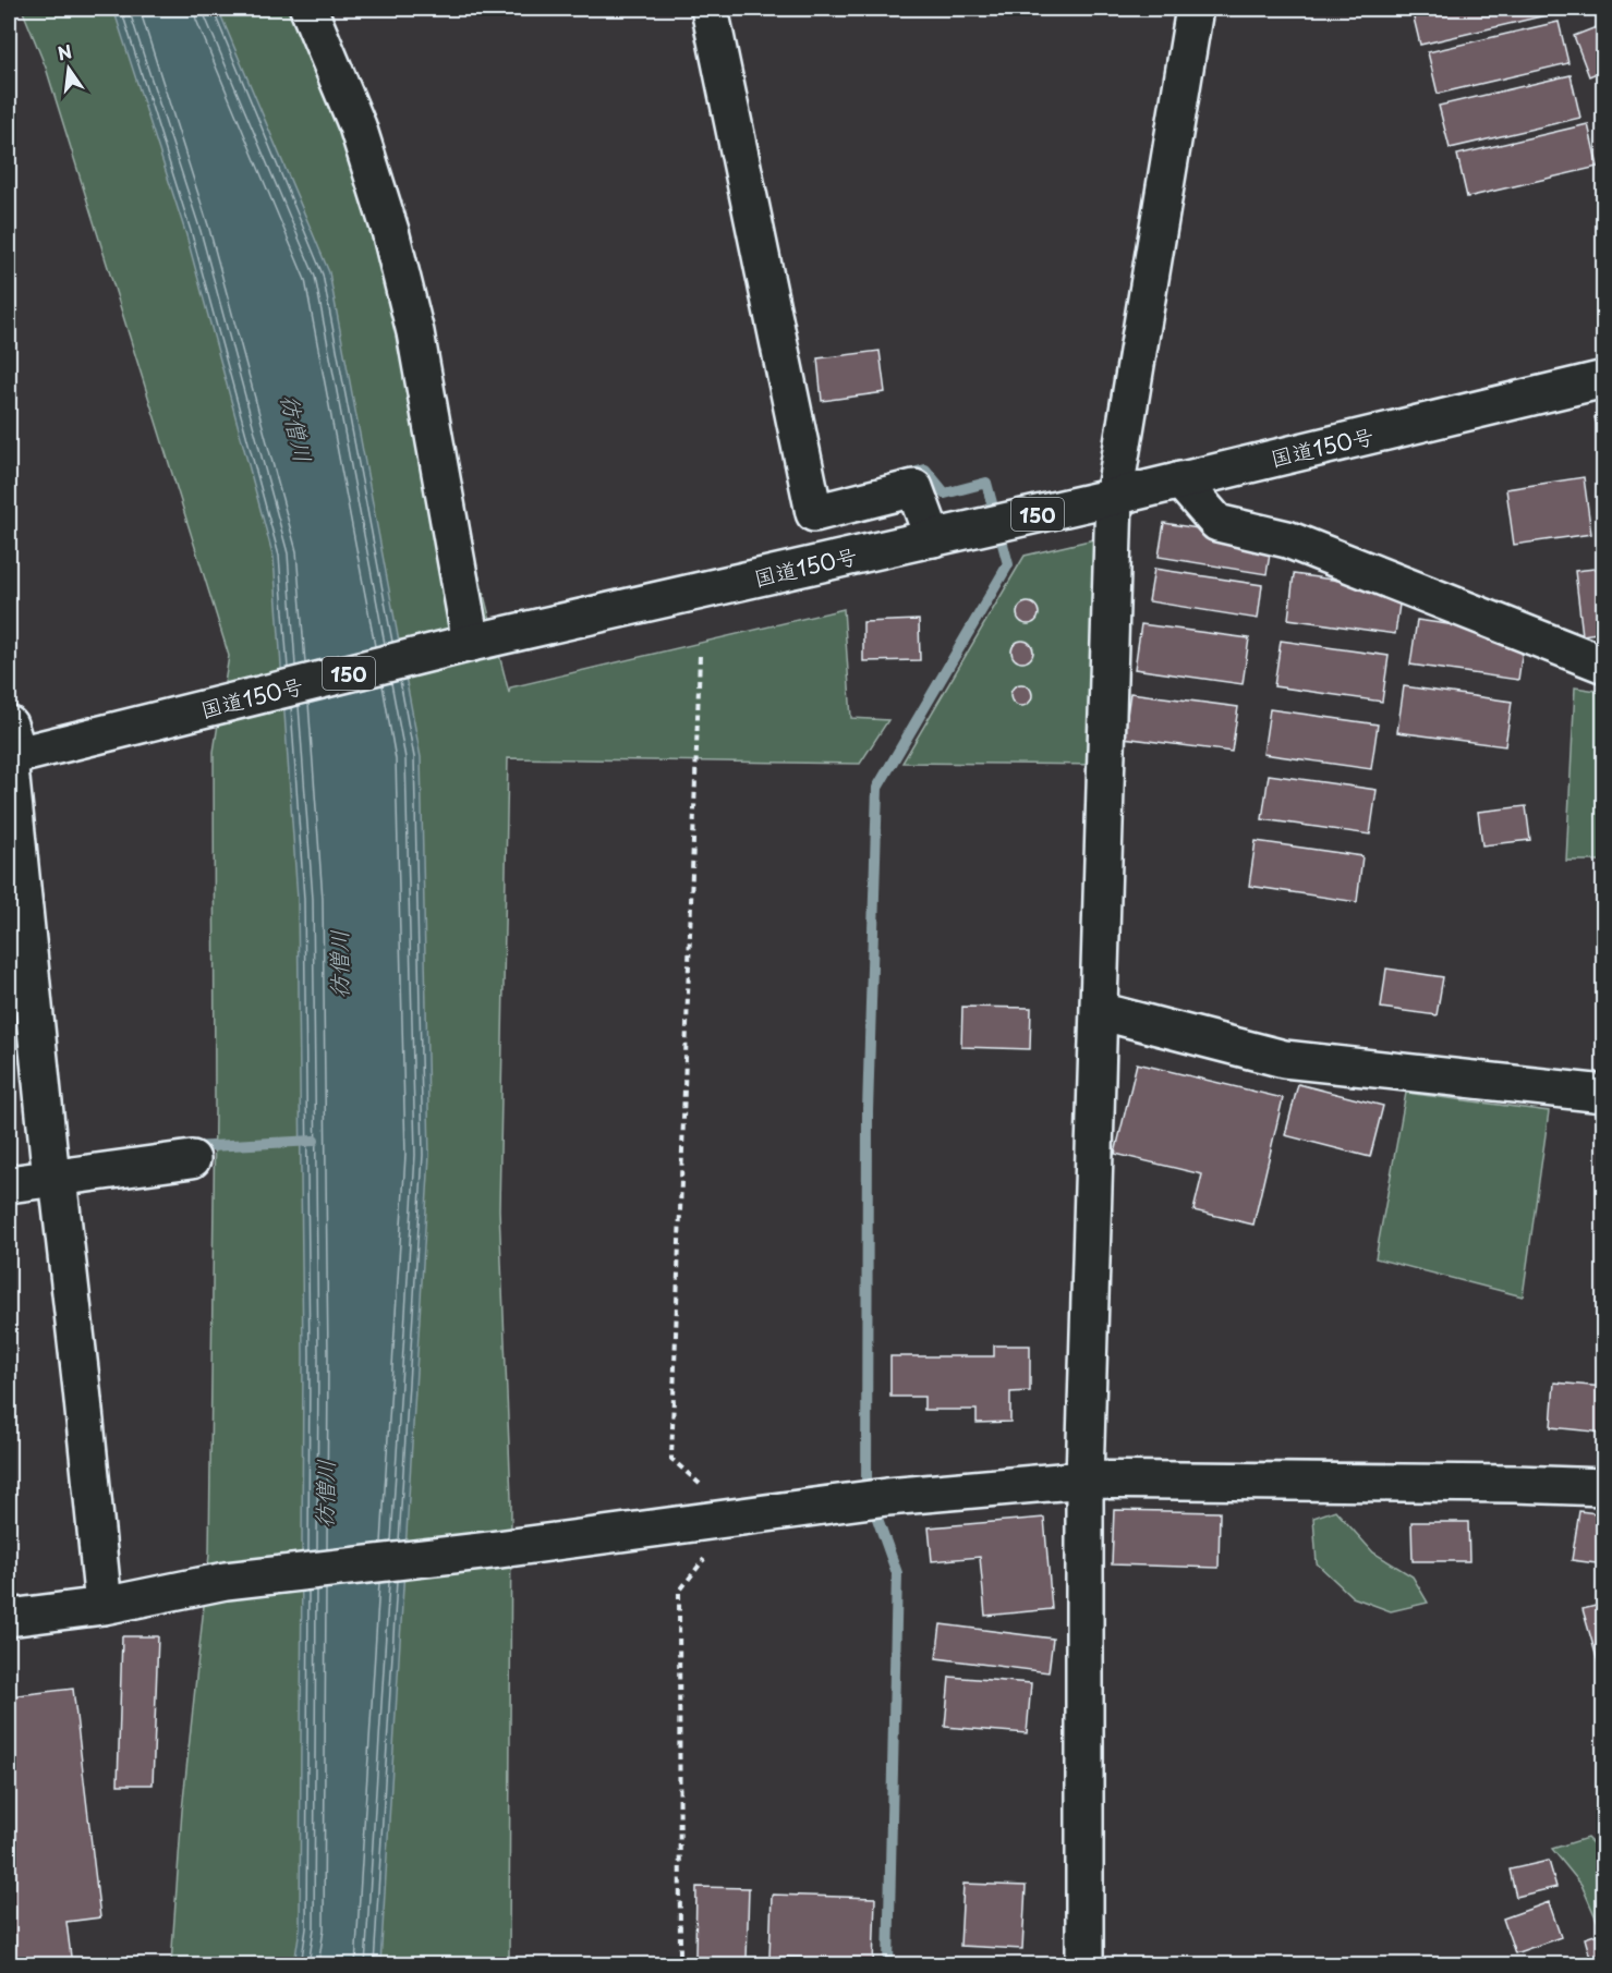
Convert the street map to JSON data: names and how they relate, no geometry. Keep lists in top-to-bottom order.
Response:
{
  "streets": {
    "main road": ["国道150号", "150"]
  },
  "water": ["彷僧川"],
  "north": "top"
}
